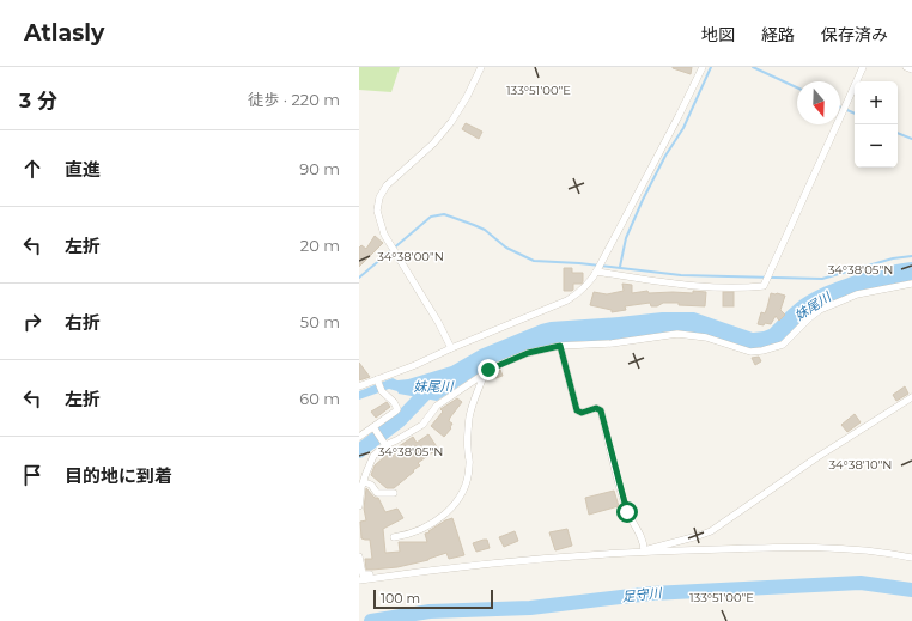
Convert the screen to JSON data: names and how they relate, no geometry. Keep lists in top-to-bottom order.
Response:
{
  "water": ["妹尾川", "足守川"],
  "scale_bar": "100 m",
  "north": "bottom",
  "page": {
    "header": "Atlasly",
    "nav": ["地図", "経路", "保存済み"],
    "heading": ["3 分", "徒歩 · 220 m"],
    "map_buttons": ["+", "−"],
    "list": [
      ["直進", "90 m"],
      ["左折", "20 m"],
      ["右折", "50 m"],
      ["左折", "60 m"],
      "目的地に到着"
    ],
    "scale": "100 m"
  },
  "coordinates": [
    "133°51'00\"E",
    "34°38'00\"N",
    "34°38'05\"N",
    "34°38'10\"N"
  ]
}
